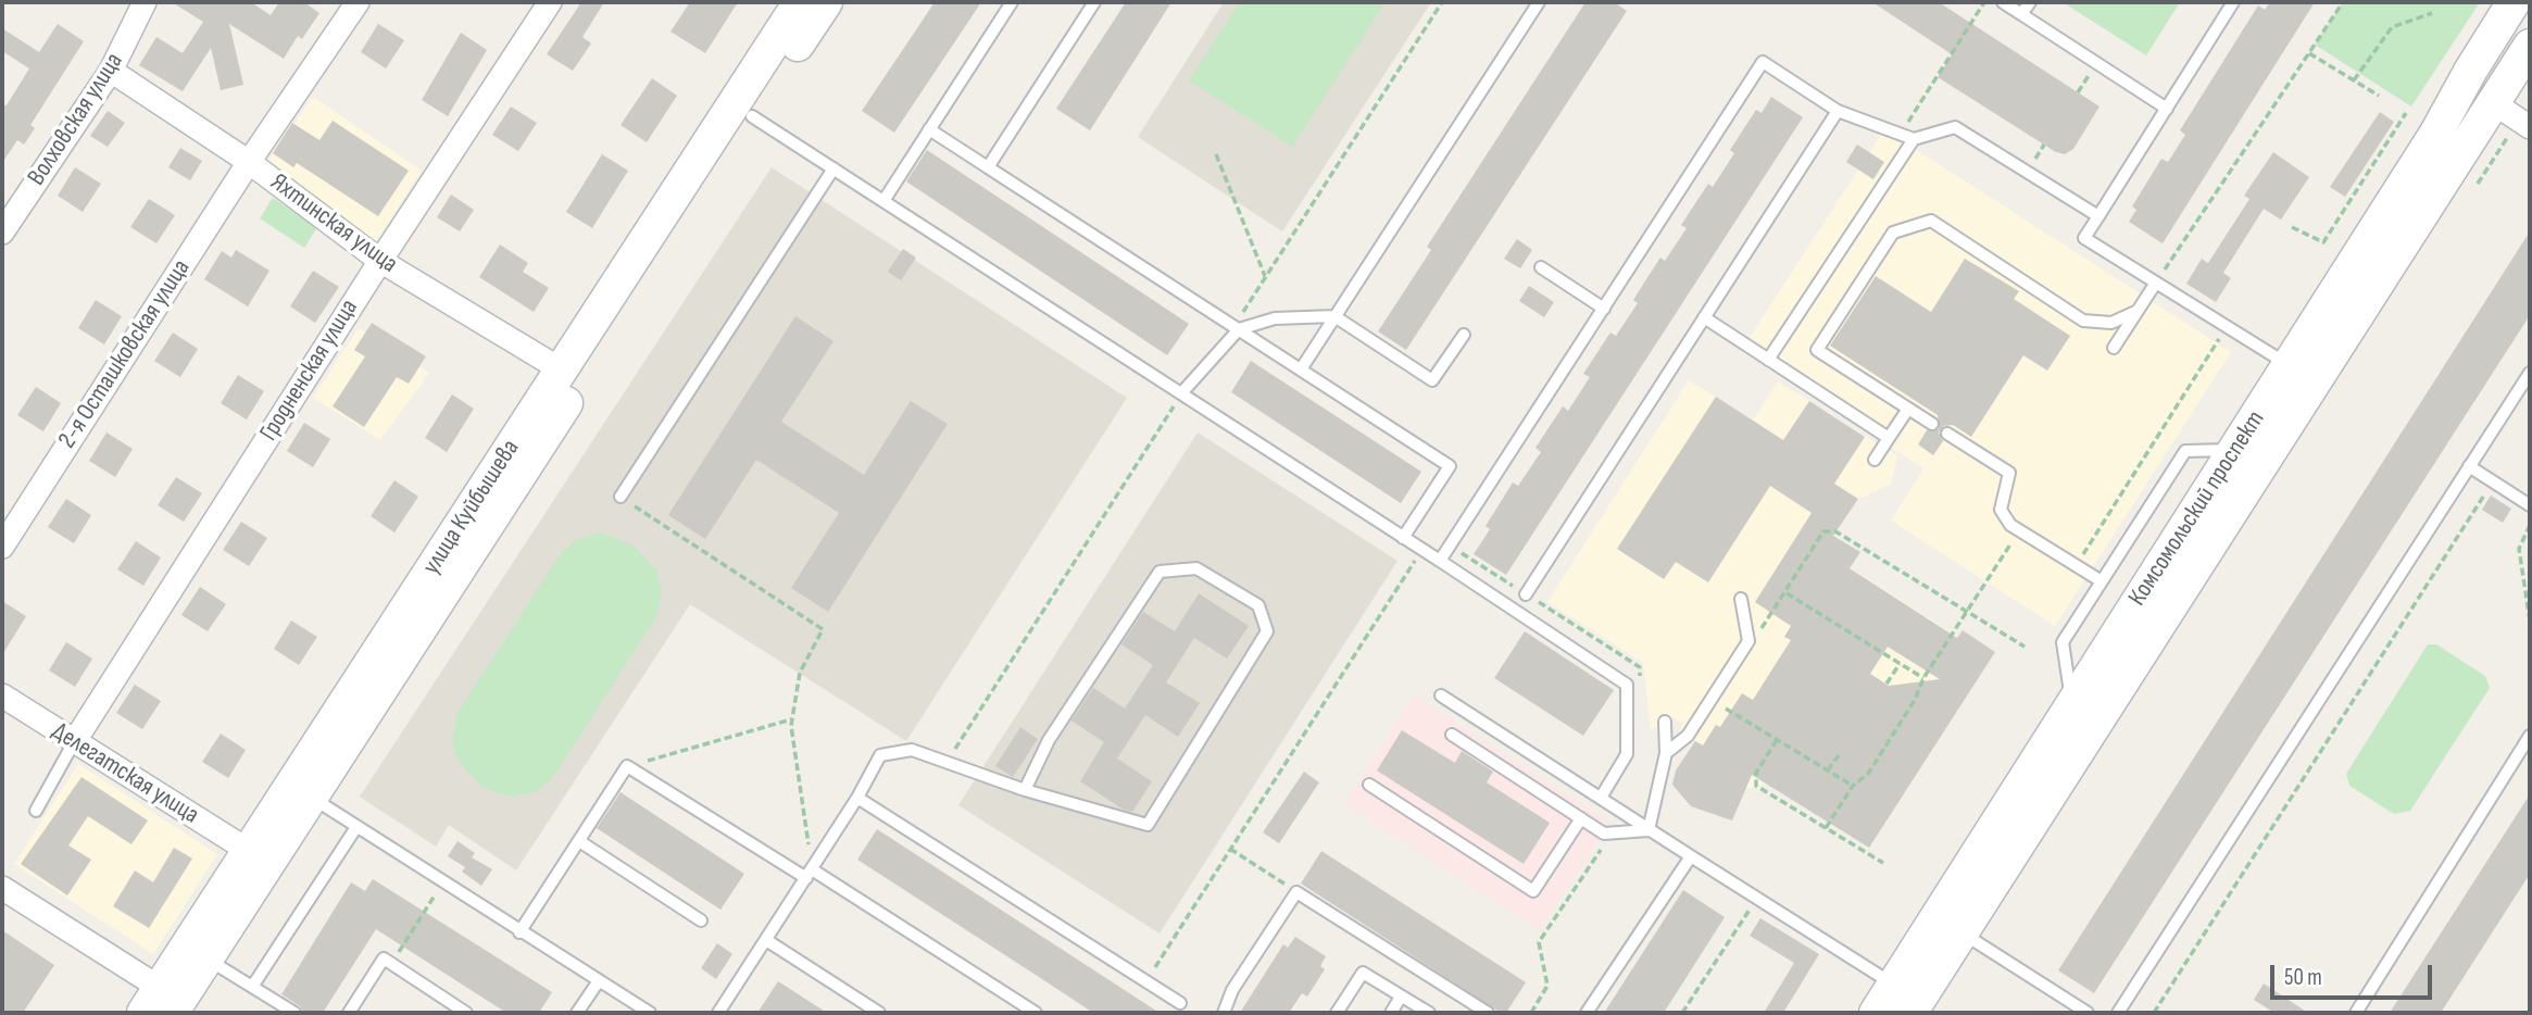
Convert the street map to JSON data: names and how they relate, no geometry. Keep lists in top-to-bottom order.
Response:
{
  "streets": {
    "main road": ["улица Куйбышева", "Комсомольский проспект"],
    "street": [
      "Волховская улица",
      "Яхтинская улица",
      "2-я Осташковская улица",
      "Гродненская улица",
      "Делегатская улица"
    ]
  },
  "crossings": [
    ["Волховская улица", "Яхтинская улица"],
    ["Яхтинская улица", "2-я Осташковская улица"],
    ["Яхтинская улица", "Гродненская улица"],
    ["Яхтинская улица", "улица Куйбышева"],
    ["Гродненская улица", "Делегатская улица"],
    ["улица Куйбышева", "Делегатская улица"]
  ],
  "scale_bar": "50 m"
}
